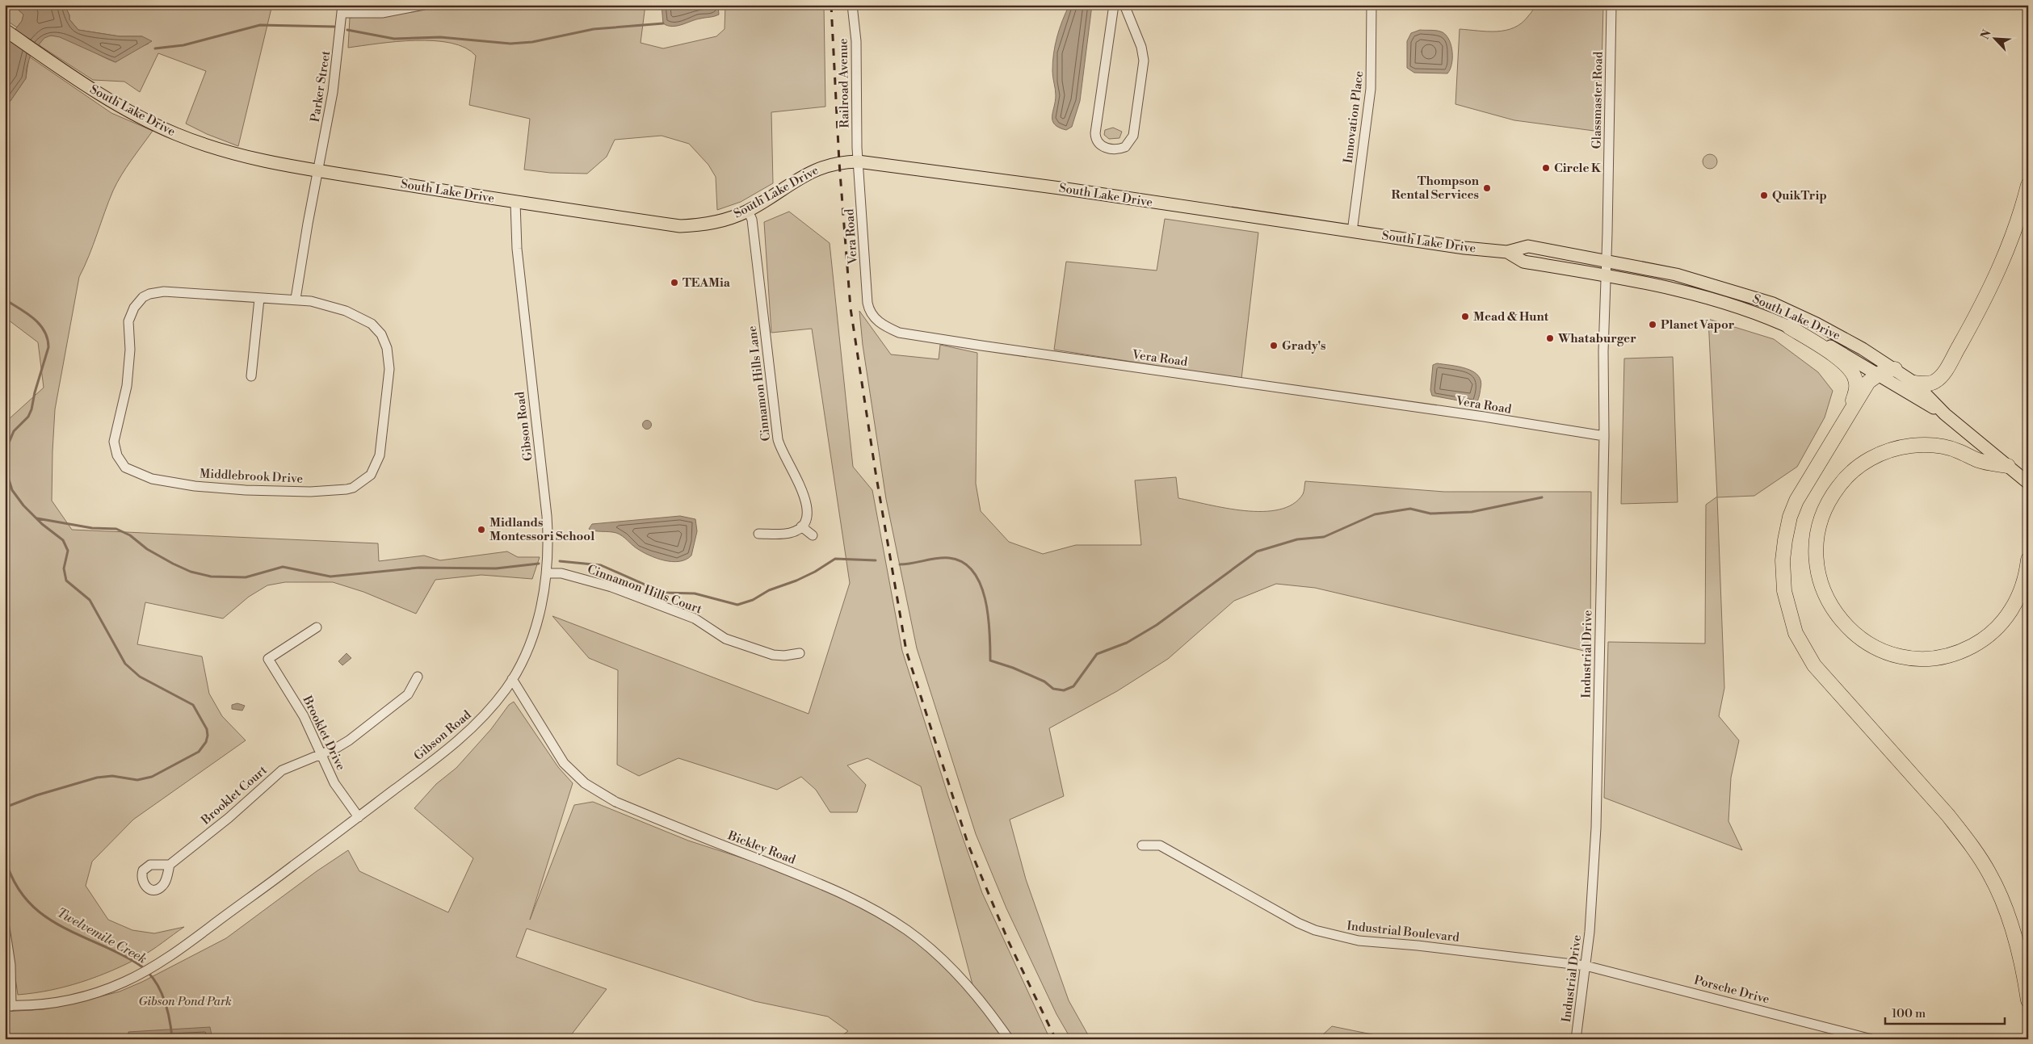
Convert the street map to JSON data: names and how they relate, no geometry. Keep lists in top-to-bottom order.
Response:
{
  "streets": {
    "main road": ["South Lake Drive"],
    "street": [
      "Railroad Avenue",
      "Parker Street",
      "Glassmaster Road",
      "Innovation Place",
      "Vera Road",
      "Cinnamon Hills Lane",
      "Gibson Road",
      "Middlebrook Drive",
      "Cinnamon Hills Court",
      "Industrial Drive",
      "Brooklet Drive",
      "Brooklet Court",
      "Bickley Road",
      "Industrial Boulevard",
      "Porsche Drive"
    ]
  },
  "crossings": [
    ["Railroad Avenue", "South Lake Drive"],
    ["Railroad Avenue", "Vera Road"],
    ["Parker Street", "South Lake Drive"],
    ["Glassmaster Road", "South Lake Drive"],
    ["Glassmaster Road", "Industrial Drive"],
    ["South Lake Drive", "Innovation Place"],
    ["South Lake Drive", "Vera Road"],
    ["South Lake Drive", "Cinnamon Hills Lane"],
    ["South Lake Drive", "Gibson Road"],
    ["South Lake Drive", "Industrial Drive"],
    ["Vera Road", "Industrial Drive"],
    ["Gibson Road", "Cinnamon Hills Court"],
    ["Gibson Road", "Brooklet Drive"],
    ["Gibson Road", "Bickley Road"],
    ["Industrial Drive", "Industrial Boulevard"],
    ["Industrial Drive", "Porsche Drive"],
    ["Brooklet Drive", "Brooklet Court"],
    ["Industrial Boulevard", "Porsche Drive"]
  ],
  "water": ["Twelvemile Creek"],
  "parks": ["Gibson Pond Park"],
  "places": [
    "Circle K",
    "Thompson Rental Services",
    "QuikTrip",
    "TEAMia",
    "Mead & Hunt",
    "Planet Vapor",
    "Whataburger",
    "Grady's",
    "Midlands Montessori School"
  ],
  "scale_bar": "100 m",
  "north": "top left"
}
